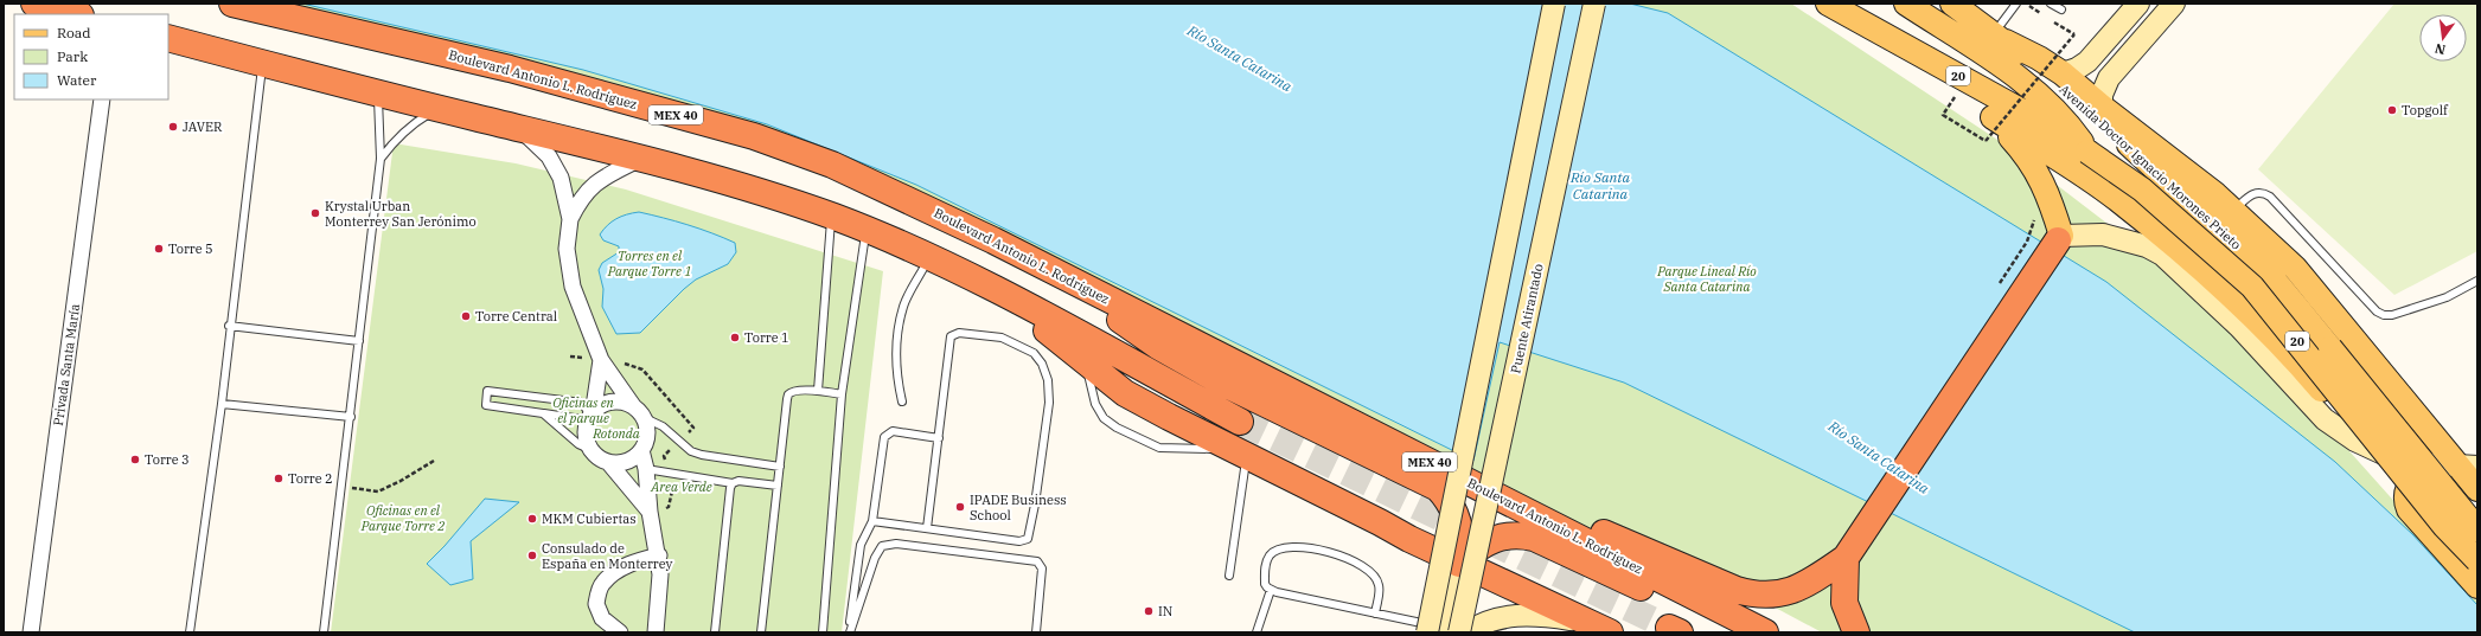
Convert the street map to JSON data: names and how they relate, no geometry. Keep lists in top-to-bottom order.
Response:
{
  "streets": {
    "highway": ["Boulevard Antonio L. Rodríguez", "MEX 40"],
    "main road": ["20", "Avenida Doctor Ignacio Morones Prieto", "Puente Atirantado"],
    "street": ["Privada Santa María"]
  },
  "water": ["Río Santa Catarina"],
  "parks": [
    "Torres en el Parque Torre 1",
    "Parque Lineal Río Santa Catarina",
    "Oficinas en el parque",
    "Rotonda",
    "Area Verde",
    "Oficinas en el Parque Torre 2"
  ],
  "places": [
    "Topgolf",
    "JAVER",
    "Krystal Urban Monterrey San Jerónimo",
    "Torre 5",
    "Torre Central",
    "Torre 1",
    "Torre 3",
    "Torre 2",
    "IPADE Business School",
    "MKM Cubiertas",
    "Consulado de España en Monterrey",
    "IN"
  ],
  "legend": ["Road", "Park", "Water"],
  "north": "bottom"
}
